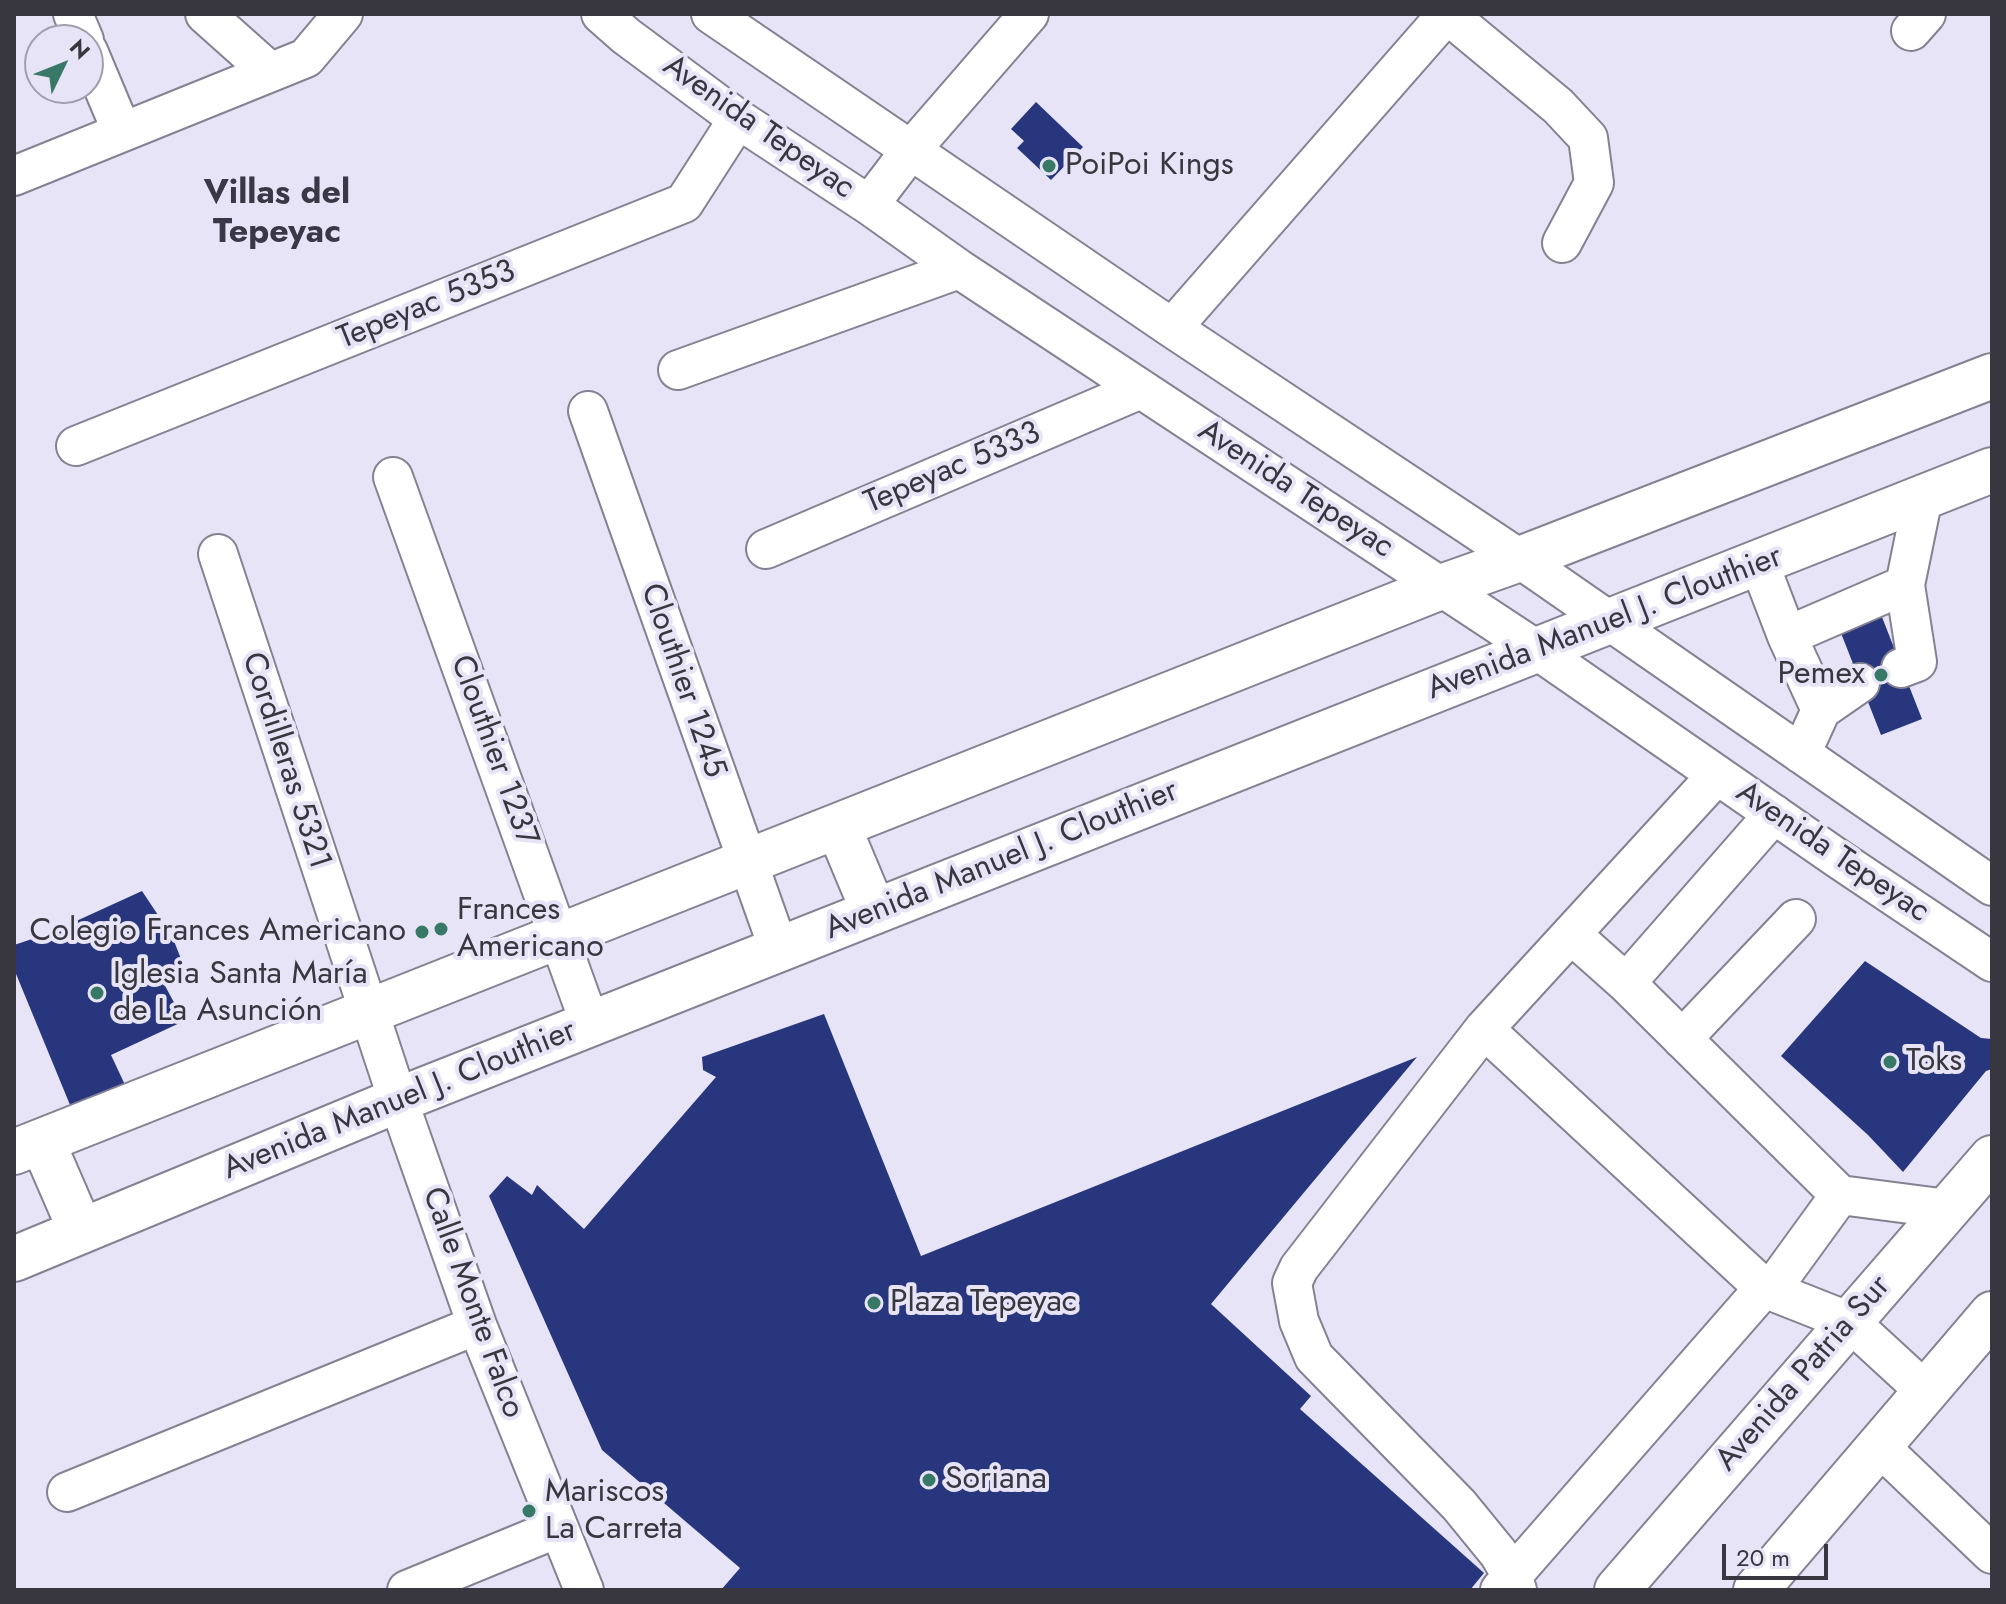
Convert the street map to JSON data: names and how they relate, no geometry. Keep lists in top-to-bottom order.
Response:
{
  "streets": {
    "main road": ["Avenida Manuel J. Clouthier", "Avenida Patria Sur"],
    "street": [
      "Avenida Tepeyac",
      "Tepeyac 5353",
      "Tepeyac 5333",
      "Clouthier 1245",
      "Clouthier 1237",
      "Cordilleras 5321",
      "Calle Monte Falco"
    ]
  },
  "crossings": [
    ["Avenida Tepeyac", "Tepeyac 5353"],
    ["Avenida Tepeyac", "Tepeyac 5333"],
    ["Avenida Tepeyac", "Avenida Manuel J. Clouthier"],
    ["Avenida Manuel J. Clouthier", "Clouthier 1245"],
    ["Avenida Manuel J. Clouthier", "Clouthier 1237"],
    ["Avenida Manuel J. Clouthier", "Calle Monte Falco"],
    ["Cordilleras 5321", "Calle Monte Falco"]
  ],
  "districts": ["Villas del Tepeyac"],
  "places": [
    "PoiPoi Kings",
    "Pemex",
    "Frances Americano",
    "Colegio Frances Americano",
    "Iglesia Santa María de La Asunción",
    "Toks",
    "Plaza Tepeyac",
    "Soriana",
    "Mariscos La Carreta"
  ],
  "scale_bar": "20 m",
  "north": "top right"
}
